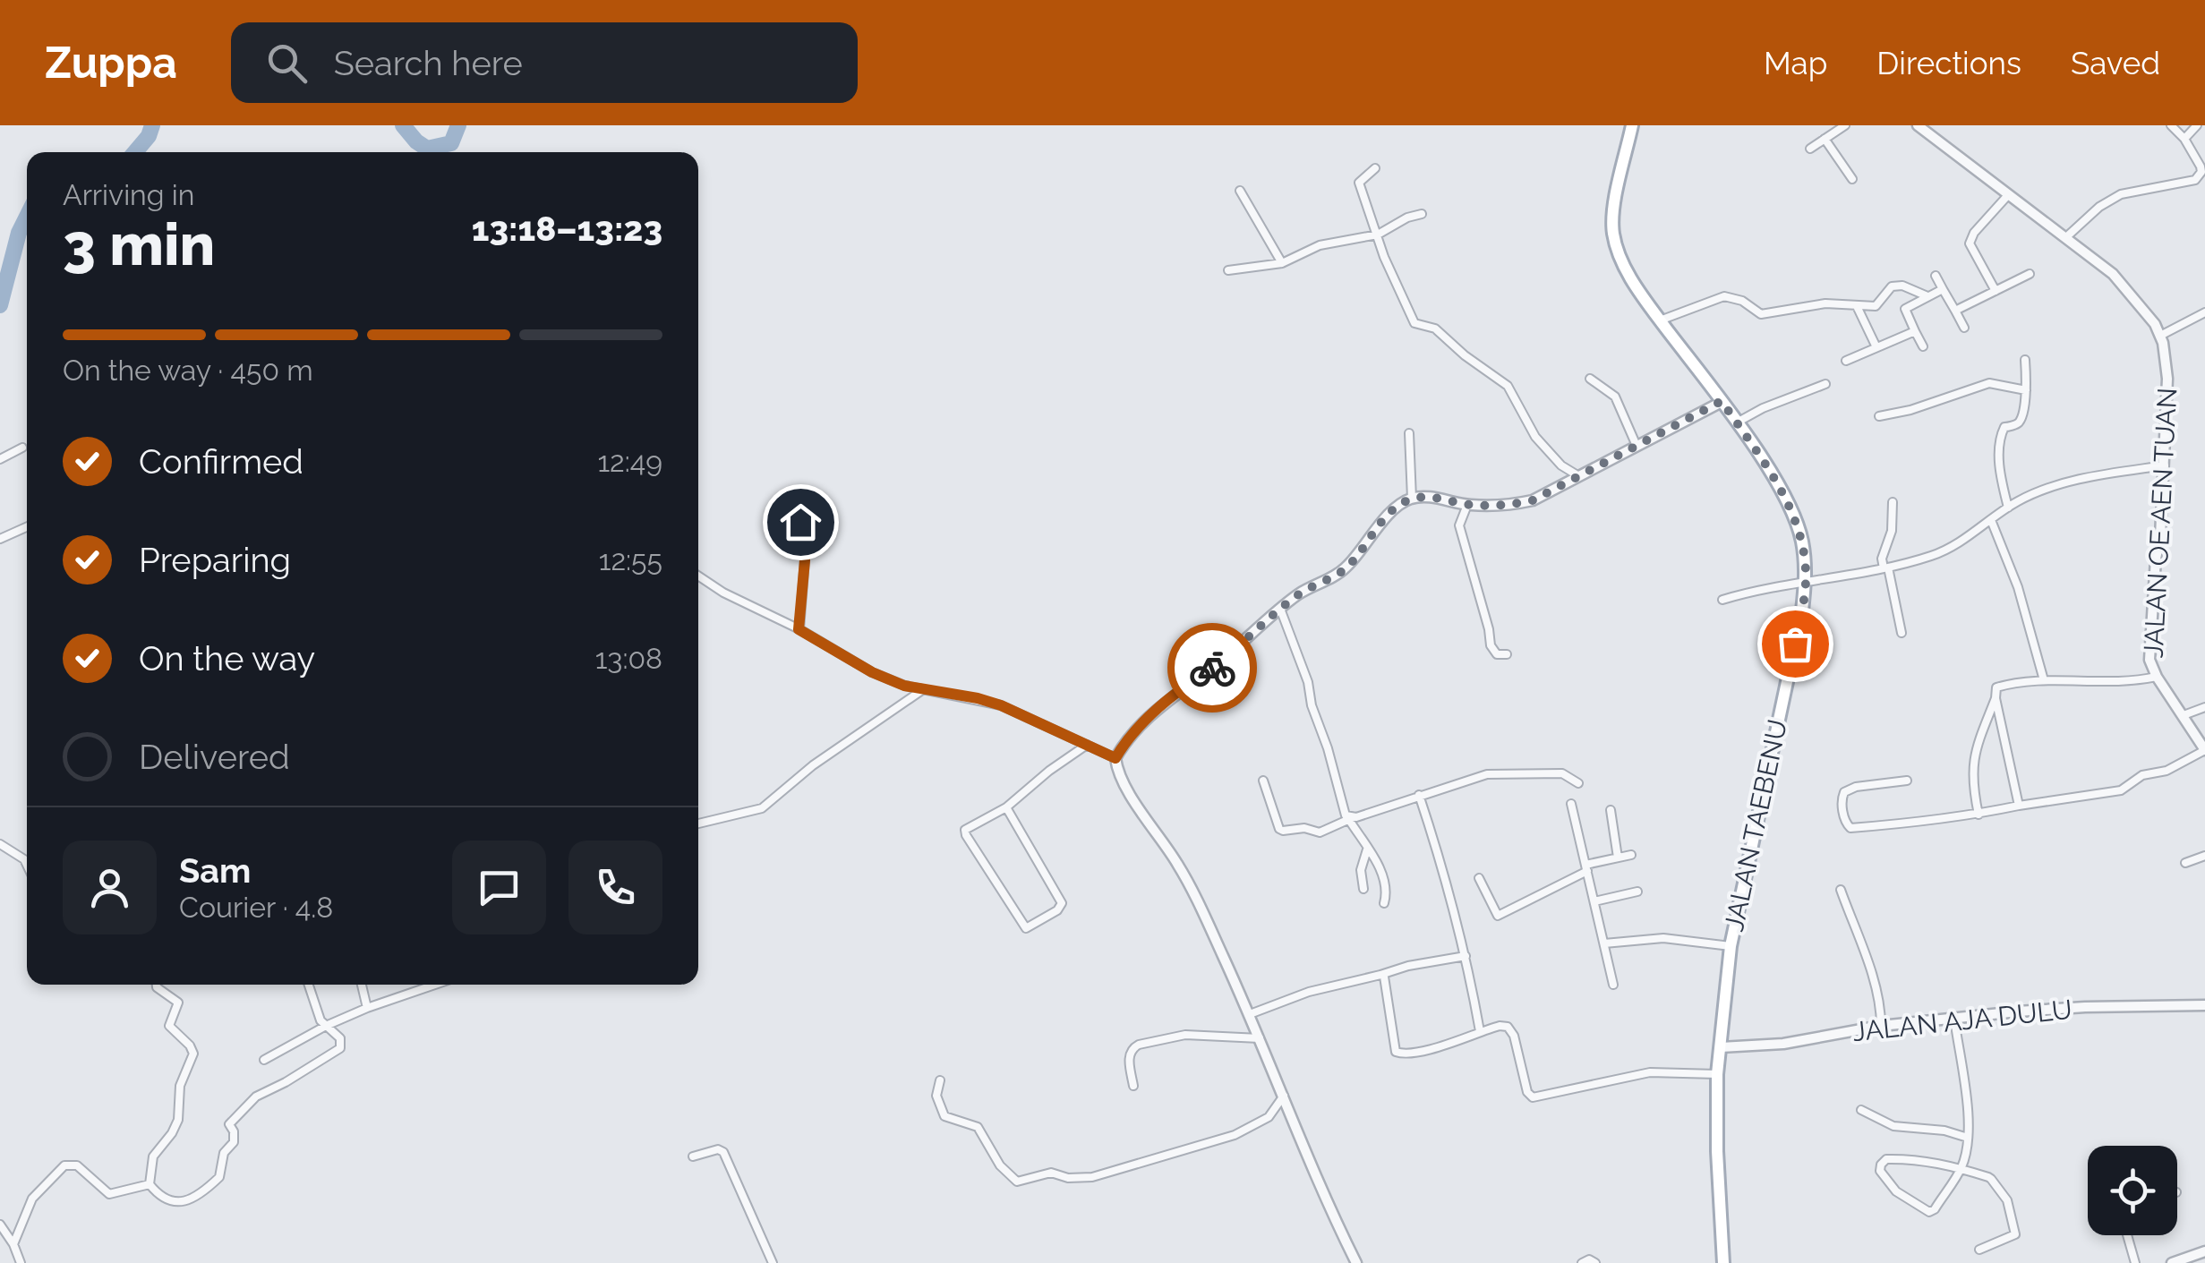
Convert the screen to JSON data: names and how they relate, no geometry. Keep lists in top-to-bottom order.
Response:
{
  "streets": {
    "main road": ["JALAN TAEBENU"],
    "street": ["JALAN OE AEN TUAN", "JALAN AJA DULU"]
  },
  "crossings": [
    ["JALAN TAEBENU", "JALAN AJA DULU"]
  ],
  "page": {
    "header": "Zuppa",
    "search": "Search here",
    "nav": ["Map", "Directions", "Saved"],
    "heading": ["3 min", "Arriving in", "13:18–13:23"],
    "panel": ["Sam", "Courier · 4.8"],
    "bar": "On the way · 450 m",
    "list": [
      ["Confirmed", "12:49"],
      ["Preparing", "12:55"],
      ["On the way", "13:08"],
      "Delivered"
    ]
  }
}
